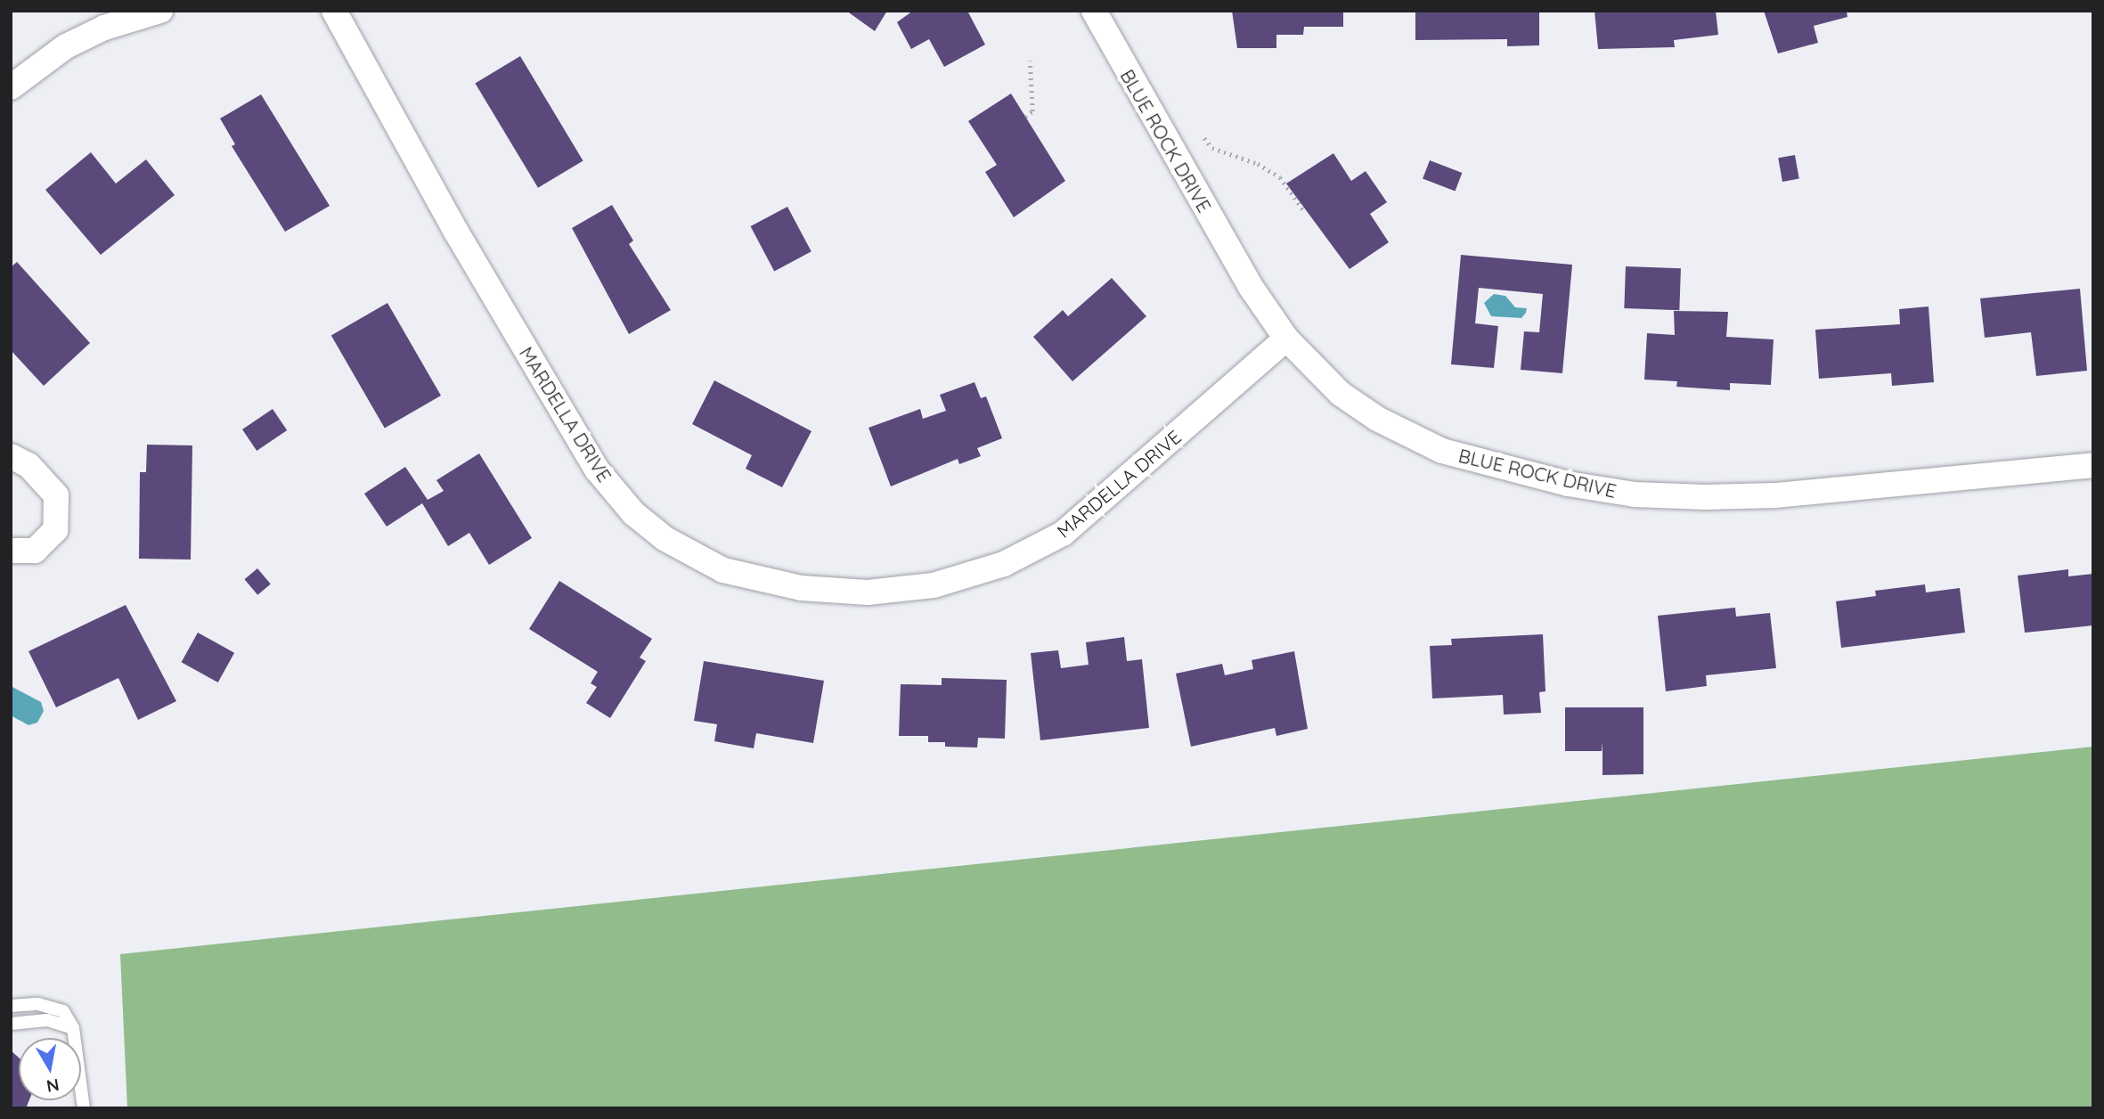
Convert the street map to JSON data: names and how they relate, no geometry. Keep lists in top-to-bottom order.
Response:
{
  "streets": {
    "street": ["BLUE ROCK DRIVE", "MARDELLA DRIVE"]
  },
  "crossings": [
    ["BLUE ROCK DRIVE", "MARDELLA DRIVE"]
  ],
  "north": "bottom"
}
